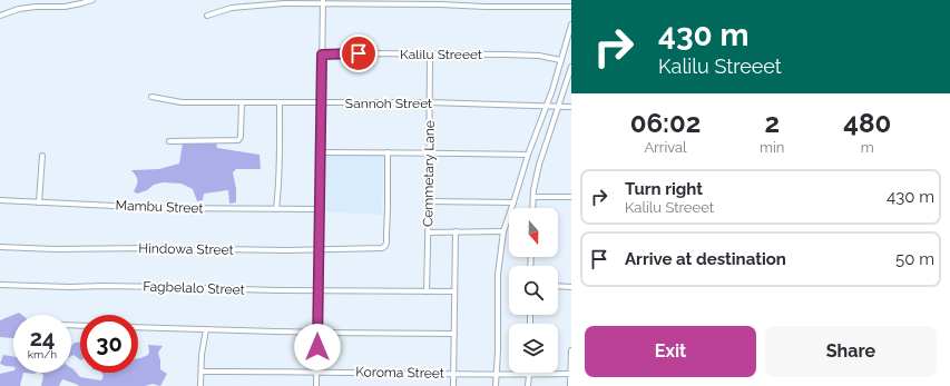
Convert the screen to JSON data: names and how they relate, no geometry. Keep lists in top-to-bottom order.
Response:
{
  "streets": {
    "street": [
      "Kalilu Streeet",
      "Sannoh Street",
      "Cemmetary Lane",
      "Mambu Street",
      "Hindowa Street",
      "Fagbelalo Street",
      "Koroma Street"
    ]
  },
  "crossings": [
    ["Kalilu Streeet", "Cemmetary Lane"],
    ["Sannoh Street", "Cemmetary Lane"],
    ["Cemmetary Lane", "Fagbelalo Street"]
  ],
  "north": "bottom",
  "page": {
    "turn": ["430 m", "Kalilu Streeet"],
    "eta": [
      "06:02",
      "Arrival",
      "2",
      "min",
      "480",
      "m"
    ],
    "list": [
      {
        "name": "Turn right",
        "note": "Kalilu Streeet",
        "value": "430 m"
      },
      {
        "name": "Arrive at destination",
        "value": "50 m"
      }
    ],
    "speed": "24 km/h",
    "limit": "30",
    "buttons": ["Exit", "Share"]
  }
}
